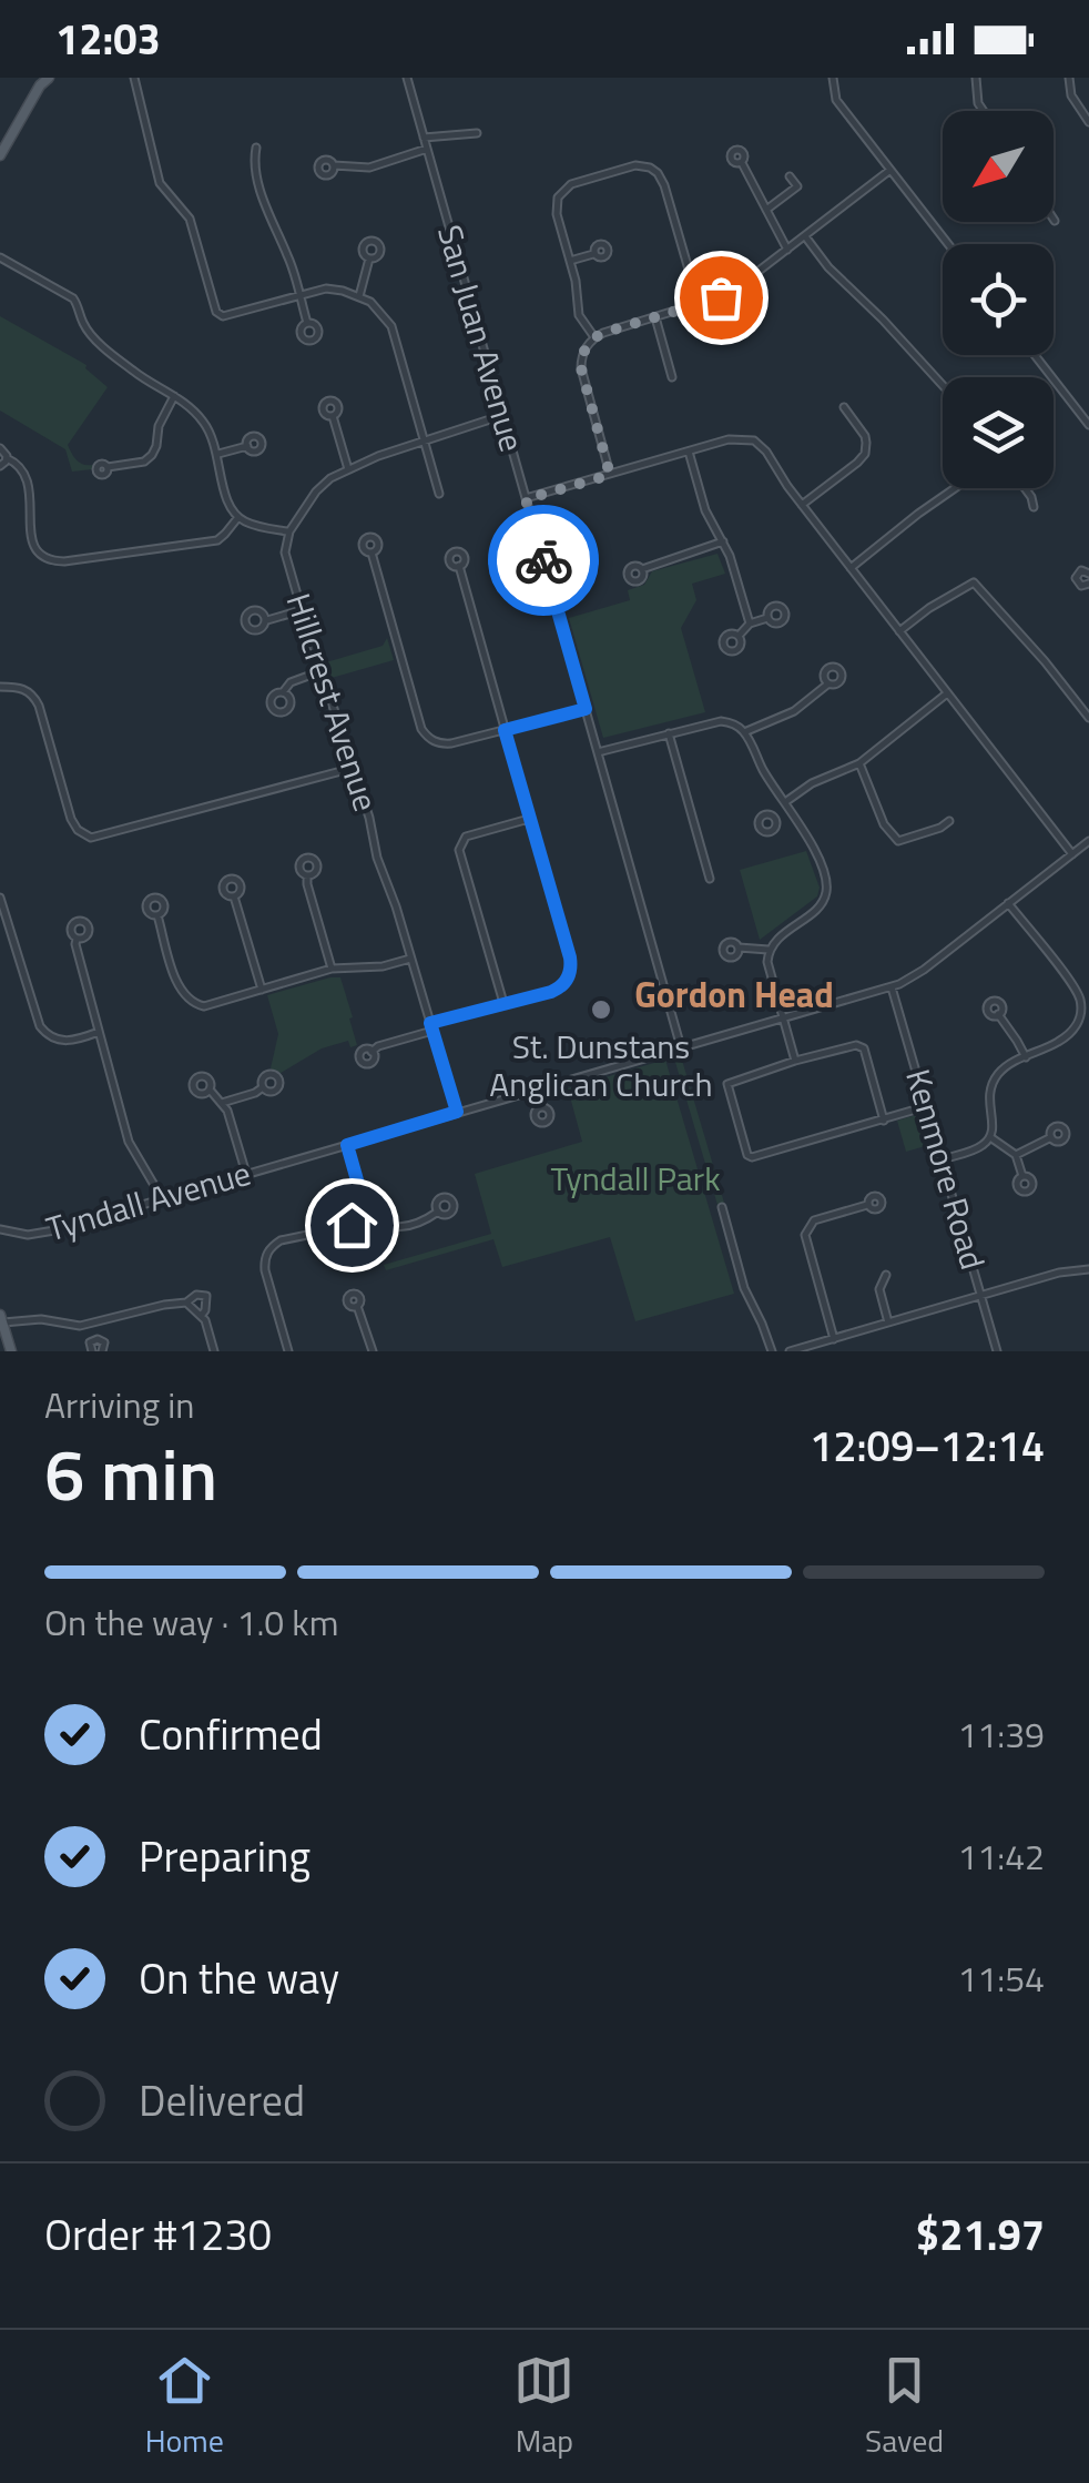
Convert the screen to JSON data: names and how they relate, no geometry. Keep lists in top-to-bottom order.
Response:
{
  "streets": {
    "street": [
      "San Juan Avenue",
      "Hillcrest Avenue",
      "Kenmore Road",
      "Tyndall Avenue"
    ]
  },
  "crossings": [
    ["San Juan Avenue", "Tyndall Avenue"],
    ["Hillcrest Avenue", "Tyndall Avenue"],
    ["Kenmore Road", "Tyndall Avenue"]
  ],
  "districts": ["Gordon Head"],
  "parks": ["Tyndall Park"],
  "places": ["St. Dunstans Anglican Church"],
  "north": "bottom left",
  "page": {
    "status": "12:03",
    "heading": ["6 min", "Arriving in", "12:09–12:14"],
    "panel": ["Order #1230", "$21.97"],
    "bar": "On the way · 1.0 km",
    "list": [
      ["Confirmed", "11:39"],
      ["Preparing", "11:42"],
      ["On the way", "11:54"],
      "Delivered"
    ],
    "tabs": ["Home", "Map", "Saved"]
  }
}
